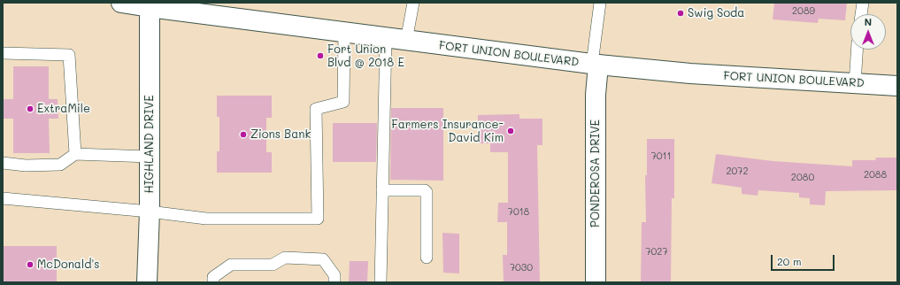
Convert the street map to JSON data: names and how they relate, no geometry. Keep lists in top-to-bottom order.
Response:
{
  "streets": {
    "main road": ["FORT UNION BOULEVARD", "HIGHLAND DRIVE", "PONDEROSA DRIVE"]
  },
  "crossings": [
    ["FORT UNION BOULEVARD", "HIGHLAND DRIVE"],
    ["FORT UNION BOULEVARD", "PONDEROSA DRIVE"]
  ],
  "places": [
    "Swig Soda",
    "Fort Union Blvd @ 2018 E",
    "ExtraMile",
    "Farmers Insurance- David Kim",
    "Zions Bank",
    "McDonald's"
  ],
  "house_numbers": [
    "2089",
    "7011",
    "2072",
    "2088",
    "2080",
    "7018",
    "7027",
    "7030"
  ],
  "scale_bar": "20 m",
  "north": "top"
}
